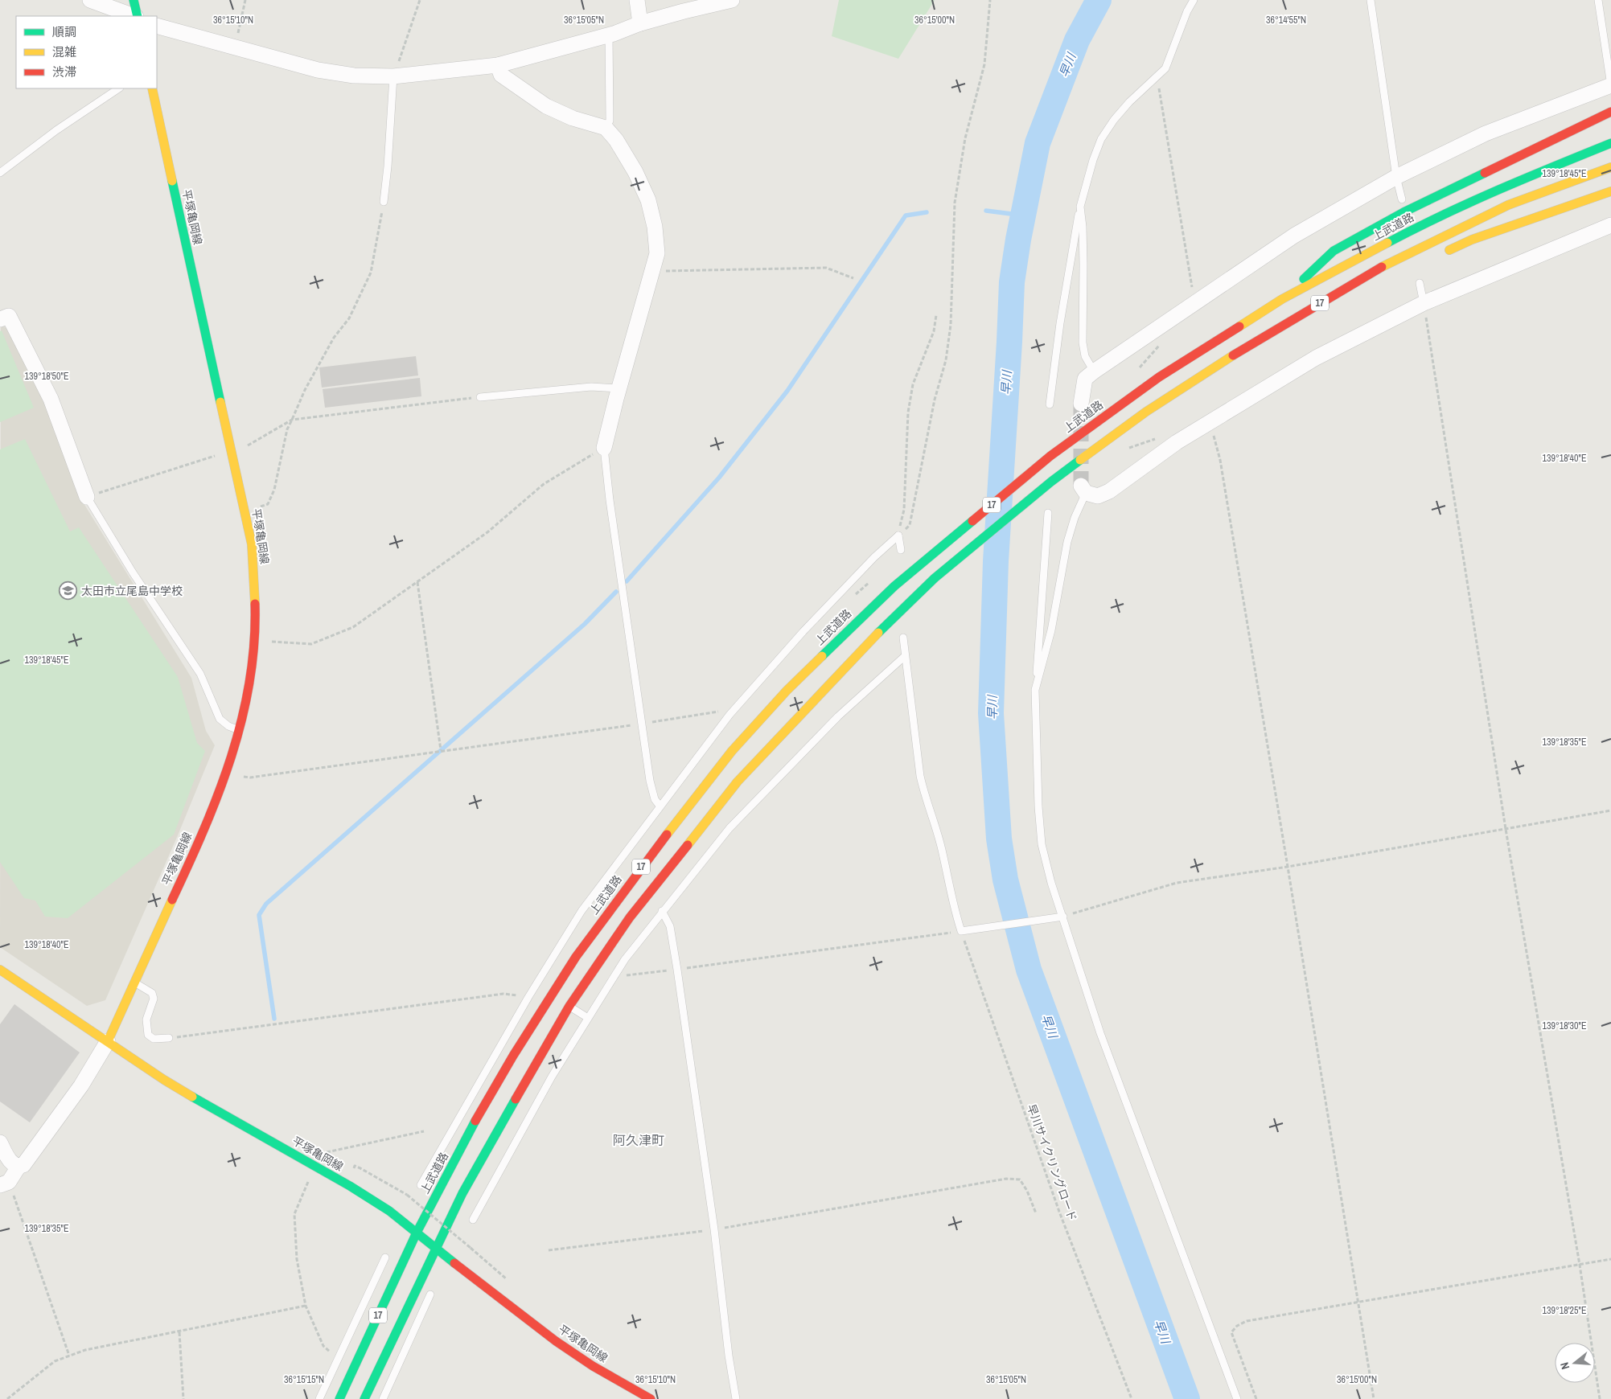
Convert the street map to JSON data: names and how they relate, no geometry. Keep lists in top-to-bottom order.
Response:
{
  "streets": {
    "main road": ["平塚亀岡線", "上武道路", "17"],
    "path": ["早川サイクリングロード"]
  },
  "crossings": [
    ["平塚亀岡線", "上武道路"],
    ["平塚亀岡線", "17"]
  ],
  "districts": ["阿久津町"],
  "water": ["早川"],
  "places": {
    "school or university": ["太田市立尾島中学校"]
  },
  "legend": ["順調", "混雑", "渋滞"],
  "north": "left",
  "coordinates": [
    "36°15'10\"N",
    "36°15'05\"N",
    "36°15'00\"N",
    "36°14'55\"N",
    "139°18'45\"E",
    "139°18'50\"E",
    "139°18'40\"E",
    "139°18'35\"E",
    "139°18'30\"E",
    "139°18'25\"E",
    "36°15'15\"N"
  ]
}
